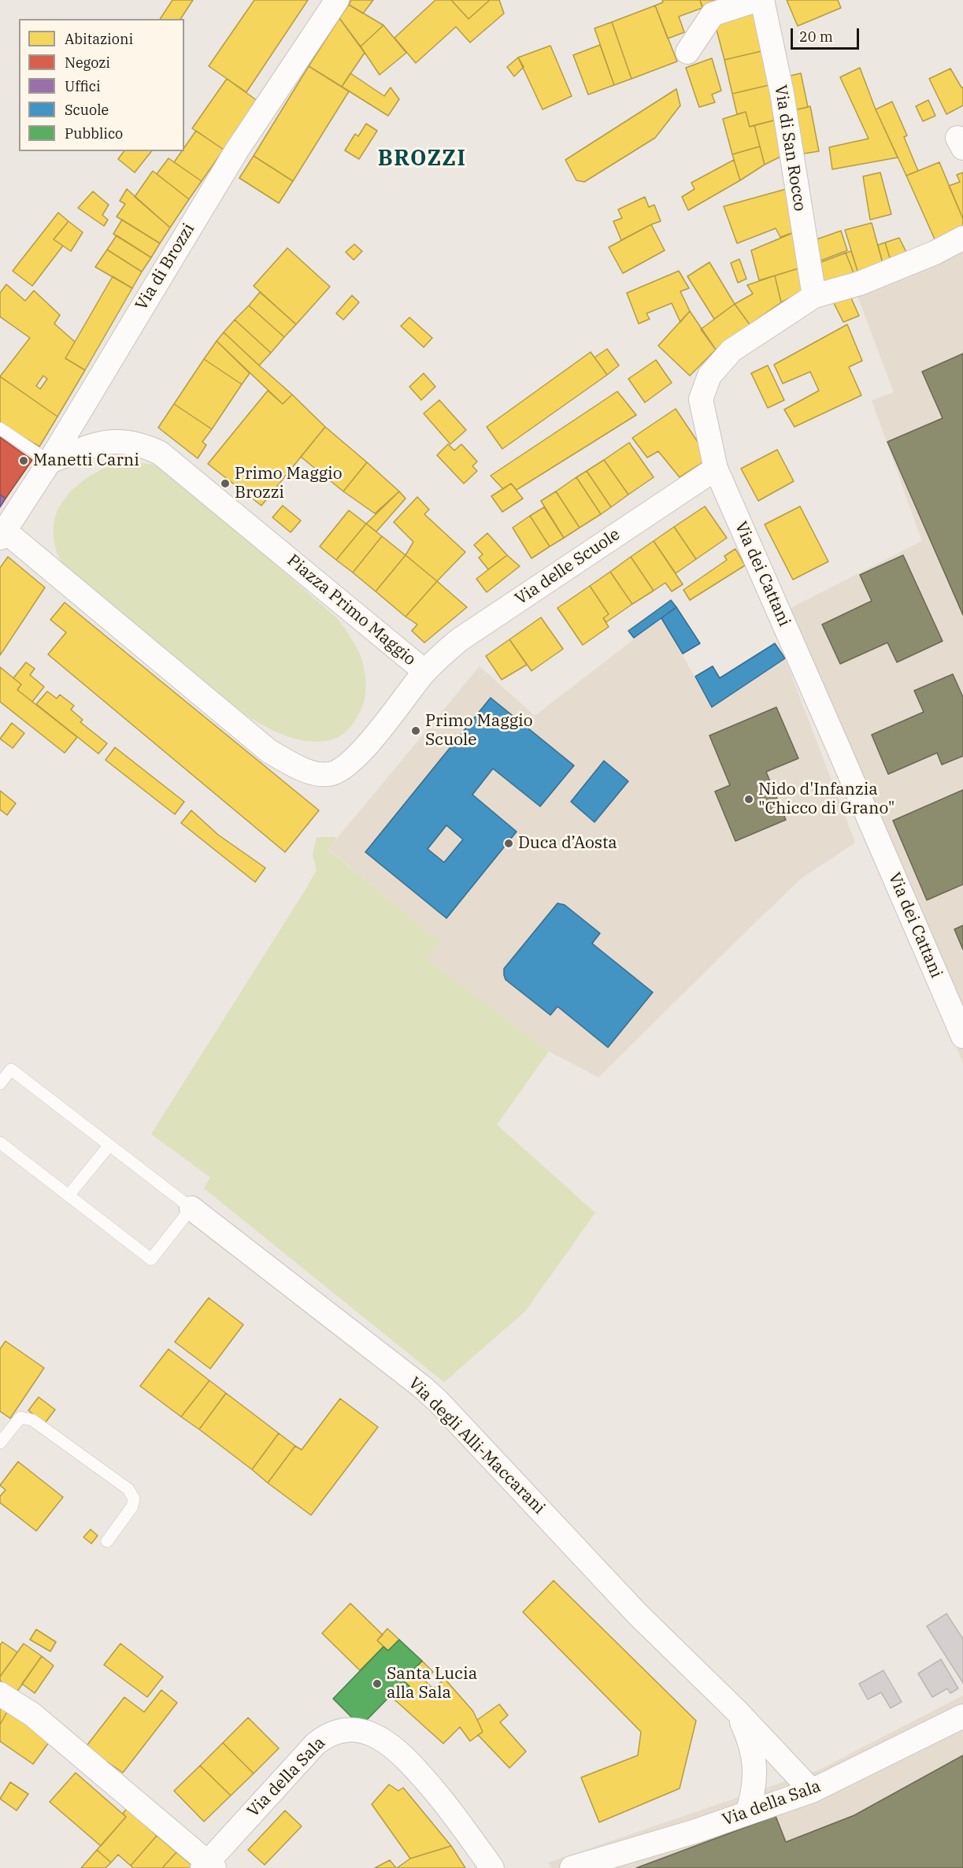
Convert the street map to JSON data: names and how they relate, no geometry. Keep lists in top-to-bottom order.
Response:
{
  "streets": {
    "street": [
      "Via di San Rocco",
      "Via di Brozzi",
      "Via delle Scuole",
      "Via dei Cattani",
      "Piazza Primo Maggio",
      "Via degli Alli-Maccarani",
      "Via della Sala"
    ]
  },
  "crossings": [
    ["Via di San Rocco", "Via dei Cattani"],
    ["Via di Brozzi", "Piazza Primo Maggio"],
    ["Via delle Scuole", "Via dei Cattani"],
    ["Via delle Scuole", "Piazza Primo Maggio"],
    ["Via degli Alli-Maccarani", "Via della Sala"]
  ],
  "districts": ["BROZZI"],
  "places": [
    "Manetti Carni",
    "Primo Maggio Brozzi",
    "Primo Maggio Scuole",
    "Nido d'Infanzia \"Chicco di Grano\"",
    "Duca d’Aosta",
    "Santa Lucia alla Sala"
  ],
  "legend": [
    "Abitazioni",
    "Negozi",
    "Uffici",
    "Scuole",
    "Pubblico"
  ],
  "scale_bar": "20 m"
}
